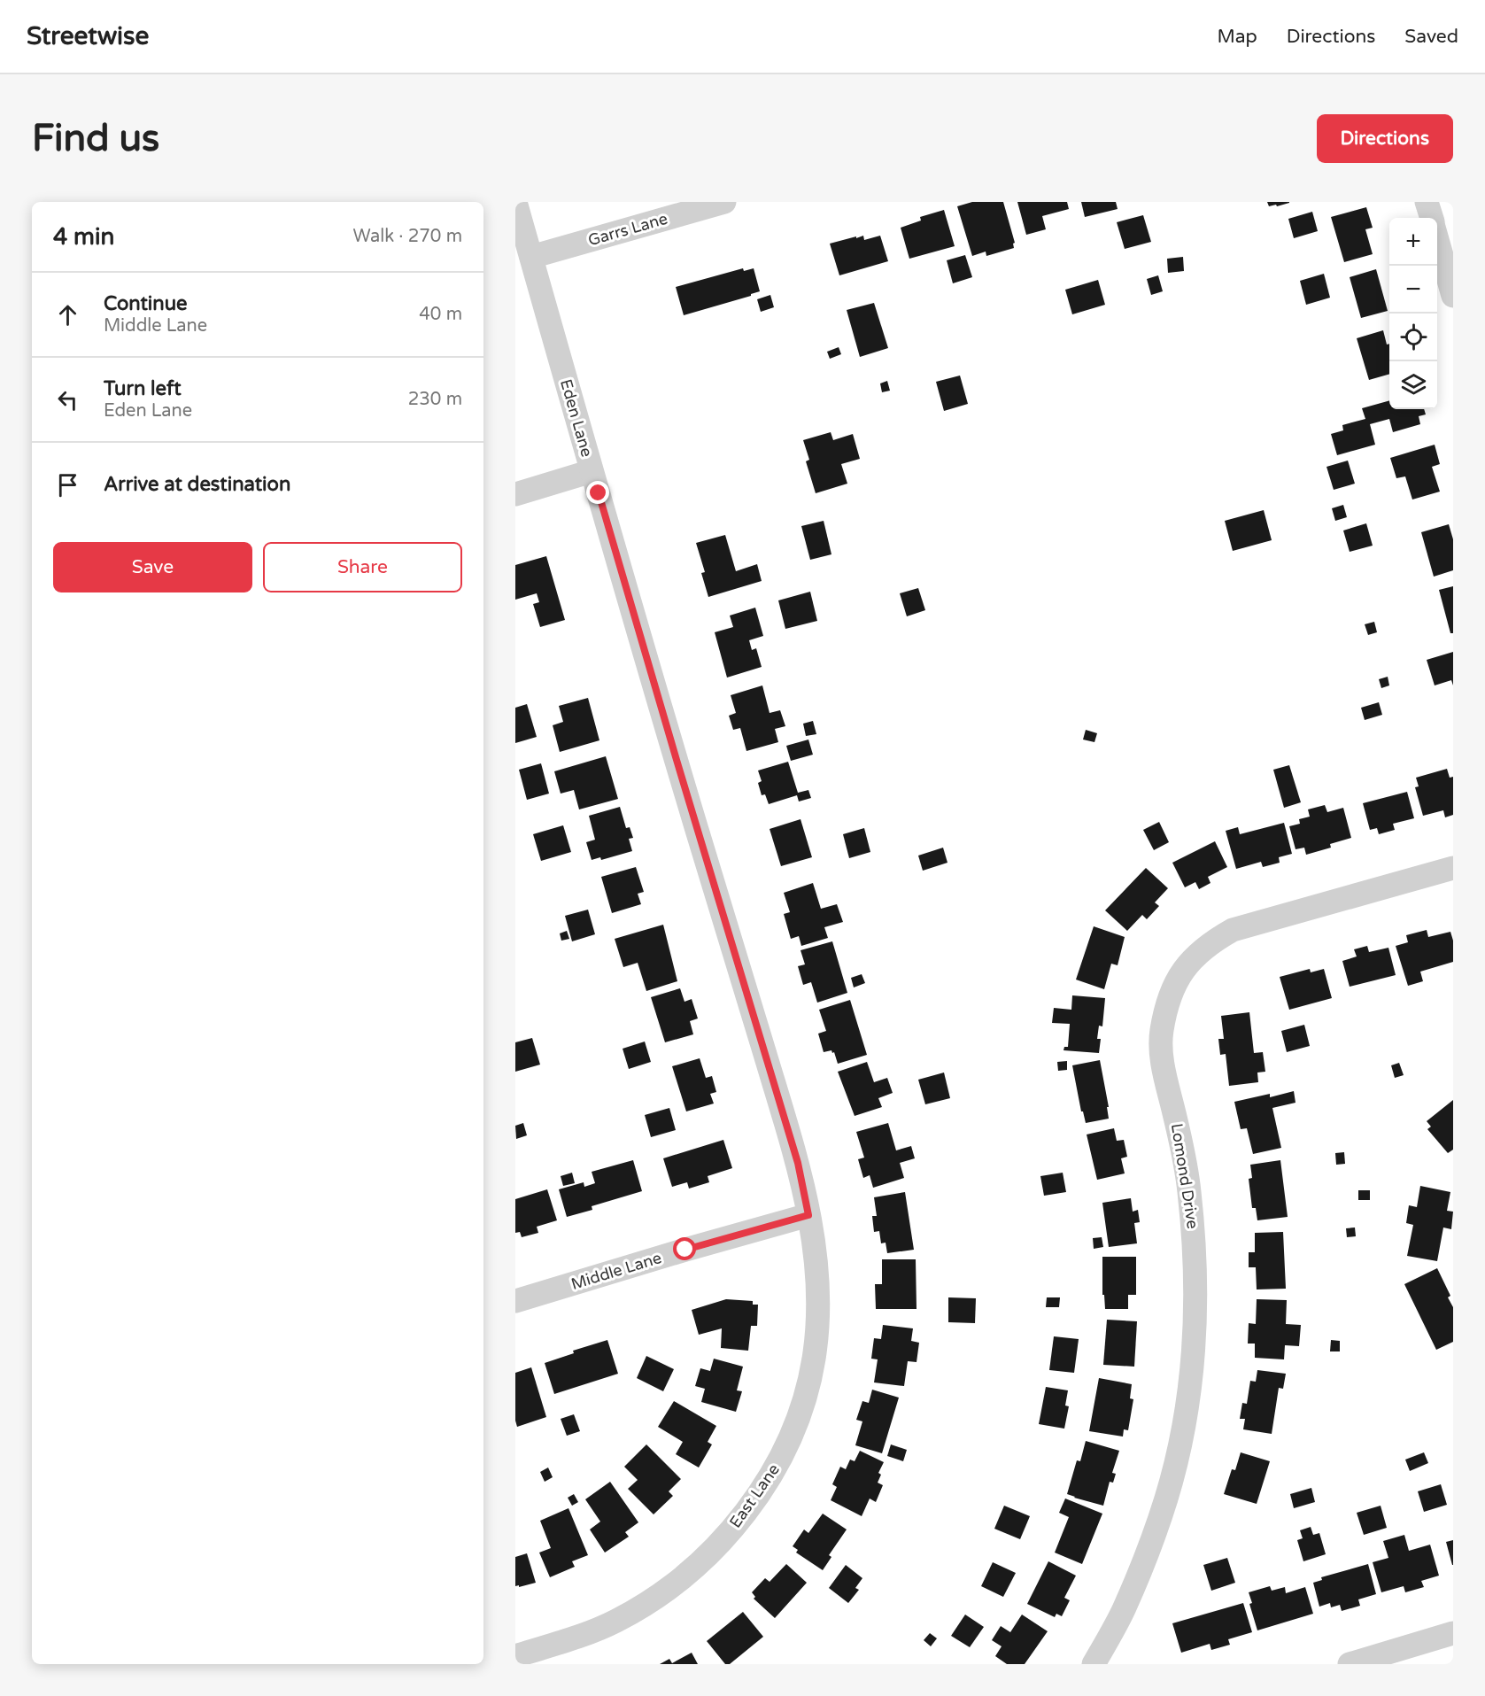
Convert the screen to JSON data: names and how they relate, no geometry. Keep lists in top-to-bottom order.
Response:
{
  "streets": {
    "street": [
      "Garrs Lane",
      "Eden Lane",
      "Lomond Drive",
      "Middle Lane",
      "East Lane"
    ]
  },
  "crossings": [
    ["Garrs Lane", "Eden Lane"],
    ["Eden Lane", "Middle Lane"],
    ["Eden Lane", "East Lane"],
    ["Middle Lane", "East Lane"]
  ],
  "page": {
    "header": "Streetwise",
    "nav": ["Map", "Directions", "Saved"],
    "buttons": [
      "Directions",
      ["Save", "Share"]
    ],
    "title": "Find us",
    "heading": ["4 min", "Walk · 270 m"],
    "map_buttons": ["+", "−"],
    "list": [
      ["Continue", "Middle Lane", "40 m"],
      ["Turn left", "Eden Lane", "230 m"],
      "Arrive at destination"
    ]
  }
}
